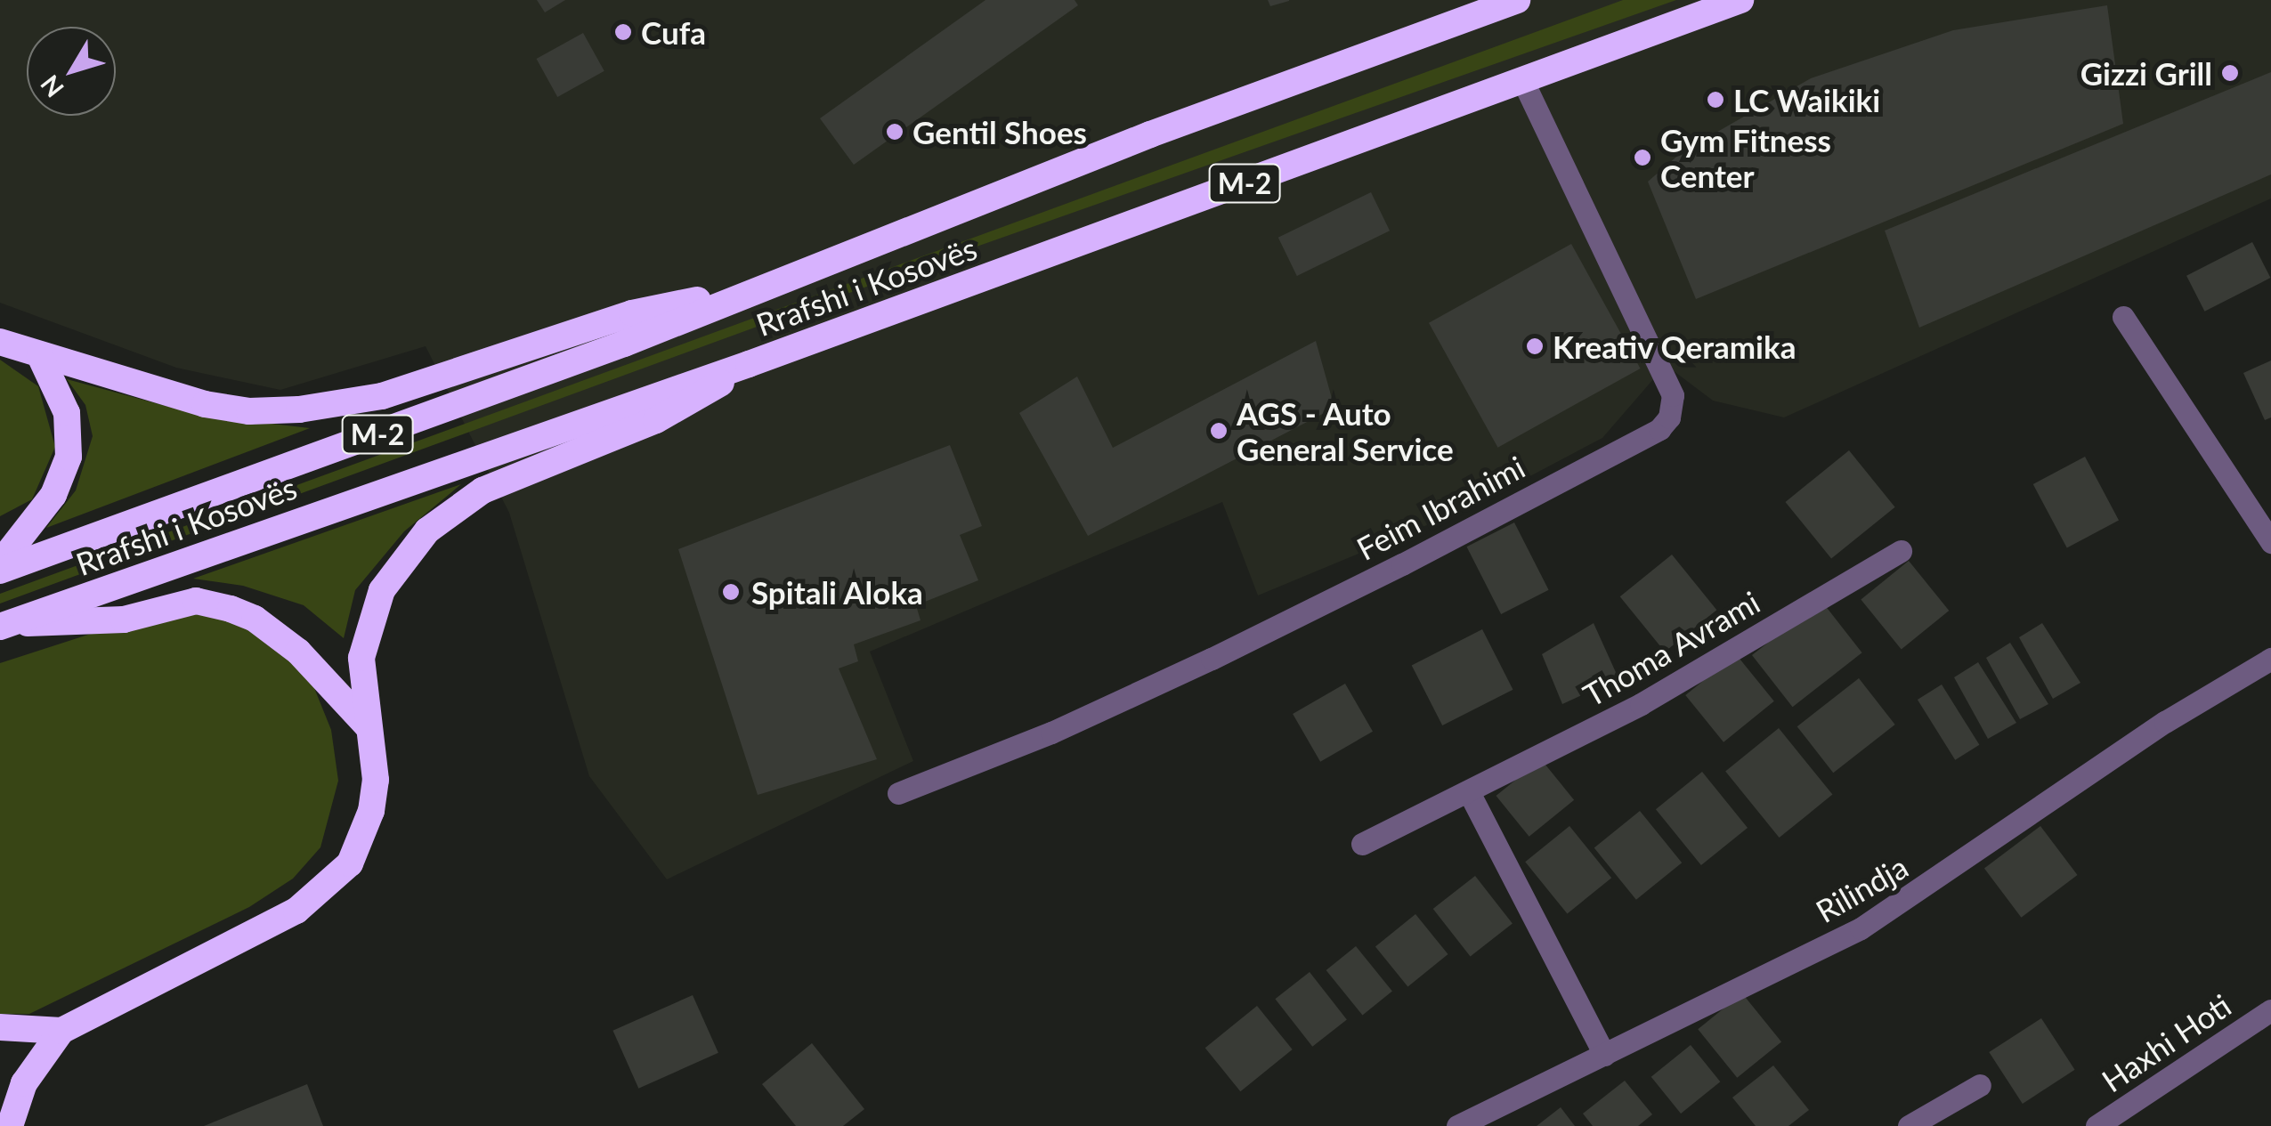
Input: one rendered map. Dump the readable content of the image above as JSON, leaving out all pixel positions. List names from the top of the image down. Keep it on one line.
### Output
{"streets":{"highway":["M-2","Rrafshi i Kosovës"],"street":["Feim Ibrahimi","Thoma Avrami","Rilindja","Haxhi Hoti"]},"crossings":[["Rrafshi i Kosovës","Feim Ibrahimi"]],"places":["Cufa","Gizzi Grill","LC Waikiki","Gentil Shoes","Gym Fitness Center","Kreativ Qeramika","AGS - Auto General Service","Spitali Aloka"],"north":"bottom left"}
